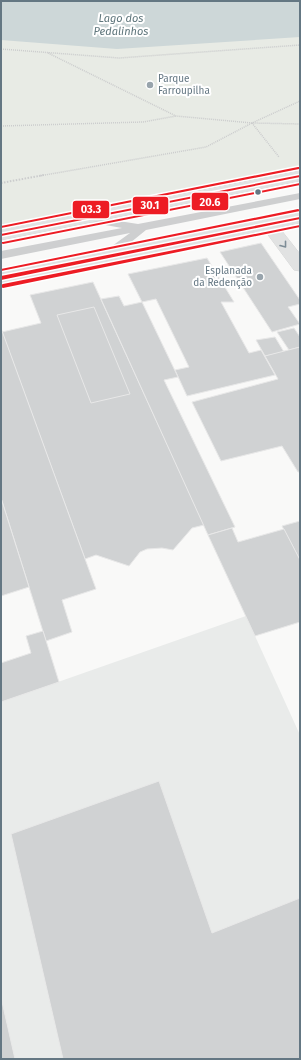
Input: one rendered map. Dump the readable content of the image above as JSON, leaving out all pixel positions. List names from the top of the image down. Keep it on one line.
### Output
{"water":["Lago dos Pedalinhos"],"places":["Parque Farroupilha","Esplanada da Redenção"],"lines":["transit line 03.3","transit line 30.1","transit line 20.6"]}
